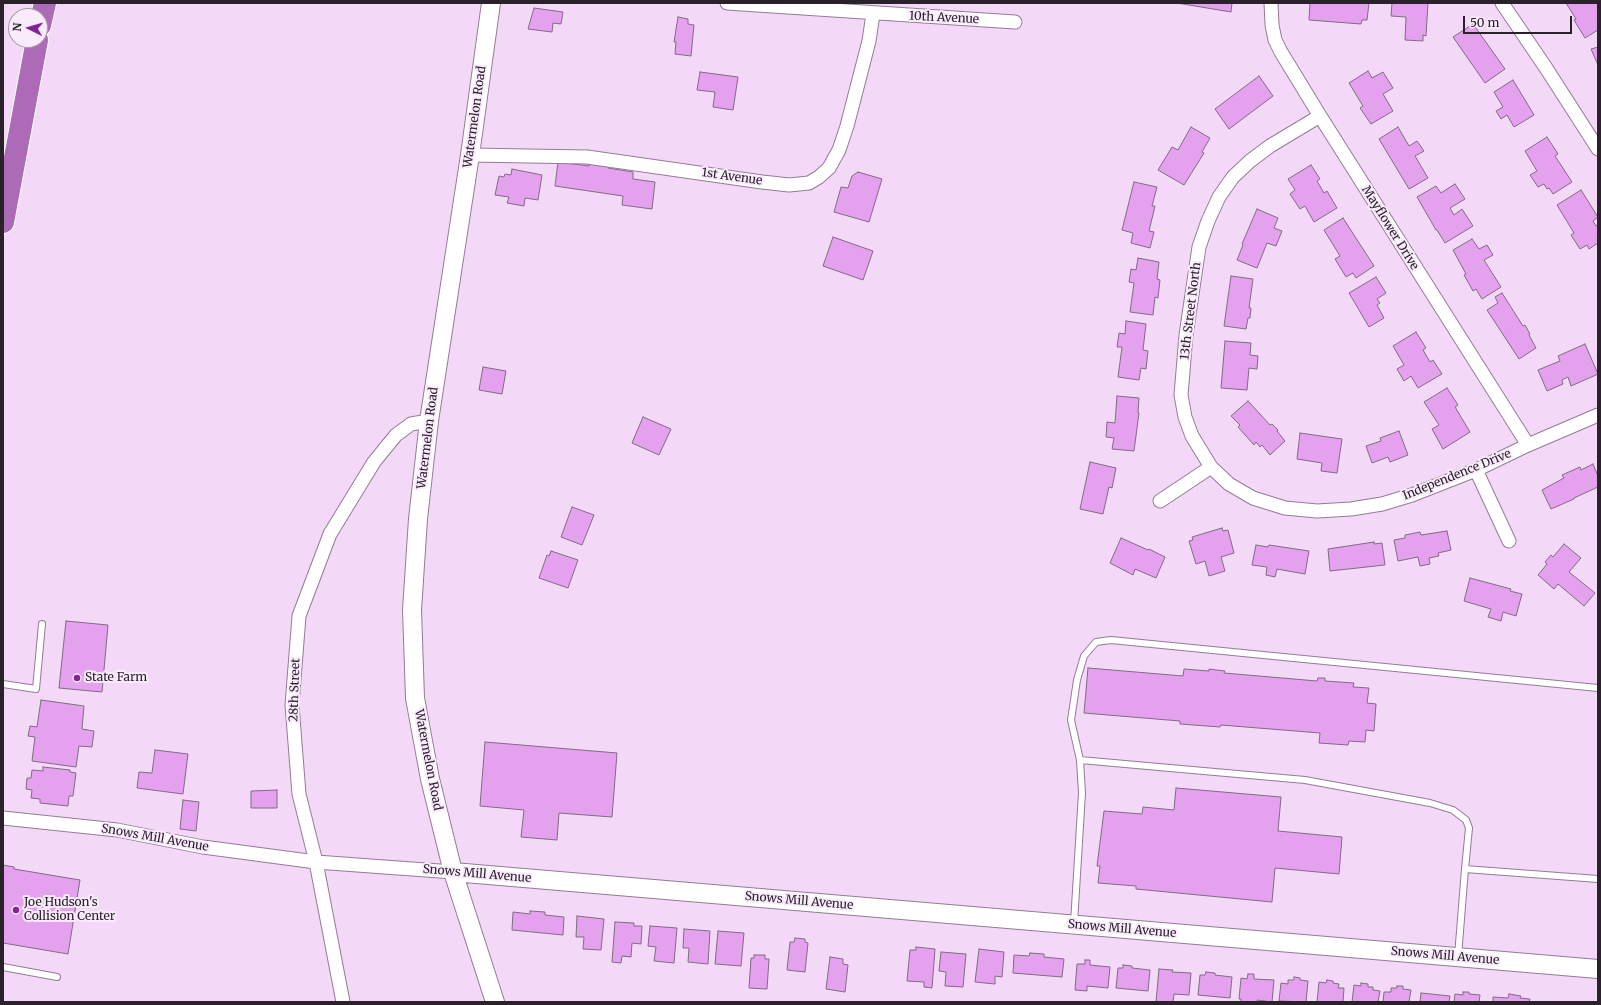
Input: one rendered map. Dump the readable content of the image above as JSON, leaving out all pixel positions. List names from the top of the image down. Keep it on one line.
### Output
{"streets":{"main road":["Watermelon Road","Snows Mill Avenue"],"street":["10th Avenue","1st Avenue","Mayflower Drive","13th Street North","Independence Drive","28th Street"]},"crossings":[["10th Avenue","1st Avenue"],["Watermelon Road","1st Avenue"],["Watermelon Road","28th Street"],["Watermelon Road","Snows Mill Avenue"],["Mayflower Drive","13th Street North"],["Mayflower Drive","Independence Drive"],["13th Street North","Independence Drive"],["28th Street","Snows Mill Avenue"]],"places":["State Farm","Joe Hudson's Collision Center"],"scale_bar":"50 m","north":"left"}
